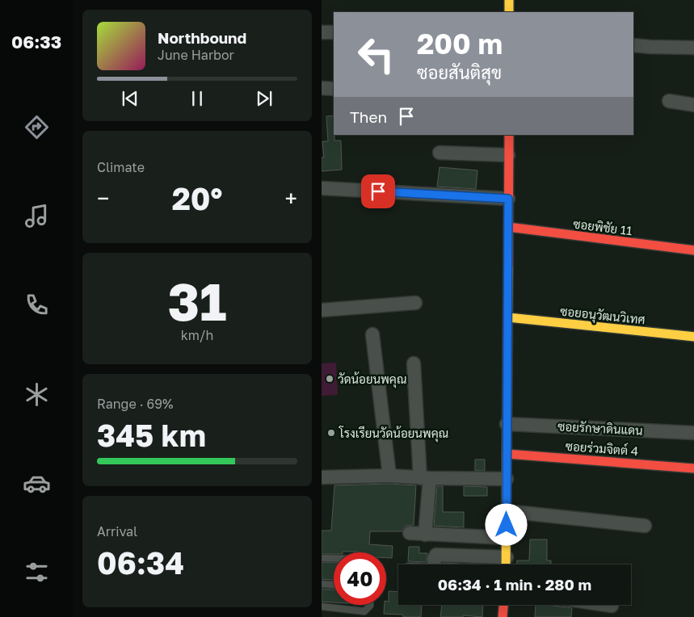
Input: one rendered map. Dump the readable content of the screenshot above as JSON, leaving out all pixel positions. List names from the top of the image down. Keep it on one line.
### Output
{"streets":{"street":["ซอยพิชัย 11","ซอยอนุวัฒนวิเทศ","ซอยรักษาดินแดน","ซอยร่วมจิตต์ 4"]},"places":["วัดน้อยนพคุณ","โรงเรียนวัดน้อยนพคุณ"],"page":{"tabs":"06:33","turn":["200 m","ซอยสันติสุข"],"song":["Northbound","June Harbor"],"then":"Then","tile":["Climate",["31","km/h"],["Range · 69%","345 km"],["Arrival","06:34"]],"heat":["−","20°","+"],"limit":"40","trip":"06:34 · 1 min · 280 m"}}
